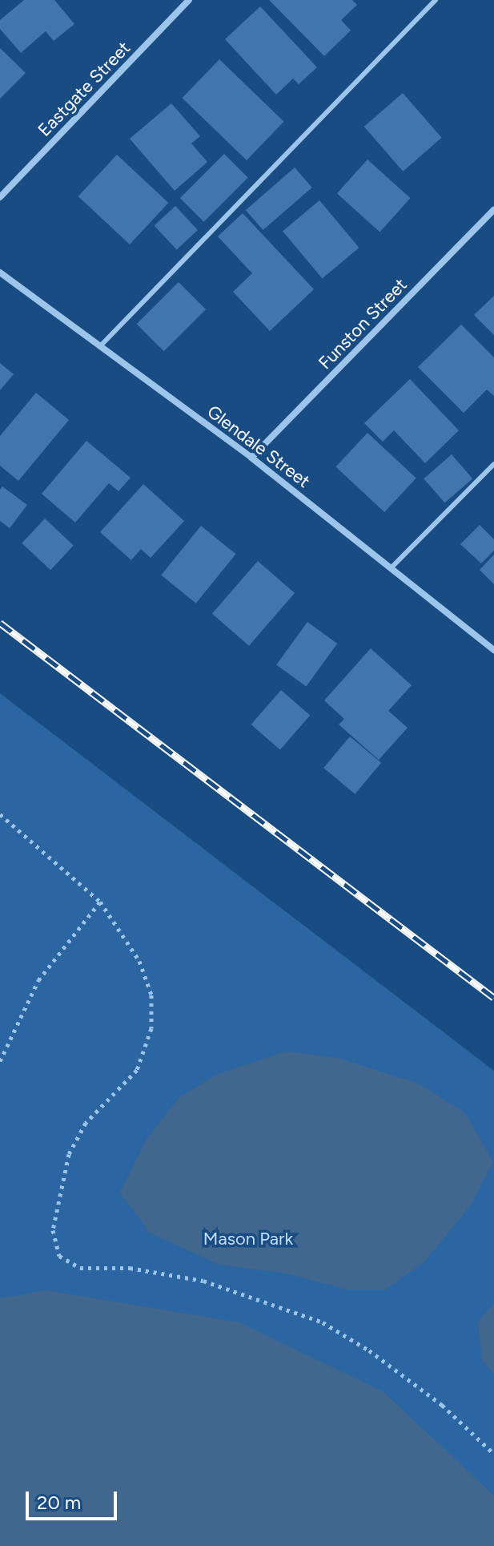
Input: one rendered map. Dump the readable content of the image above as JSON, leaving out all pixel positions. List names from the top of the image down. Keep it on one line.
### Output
{"streets":{"street":["Eastgate Street","Funston Street","Glendale Street"]},"crossings":[["Funston Street","Glendale Street"]],"parks":["Mason Park"],"scale_bar":"20 m"}
